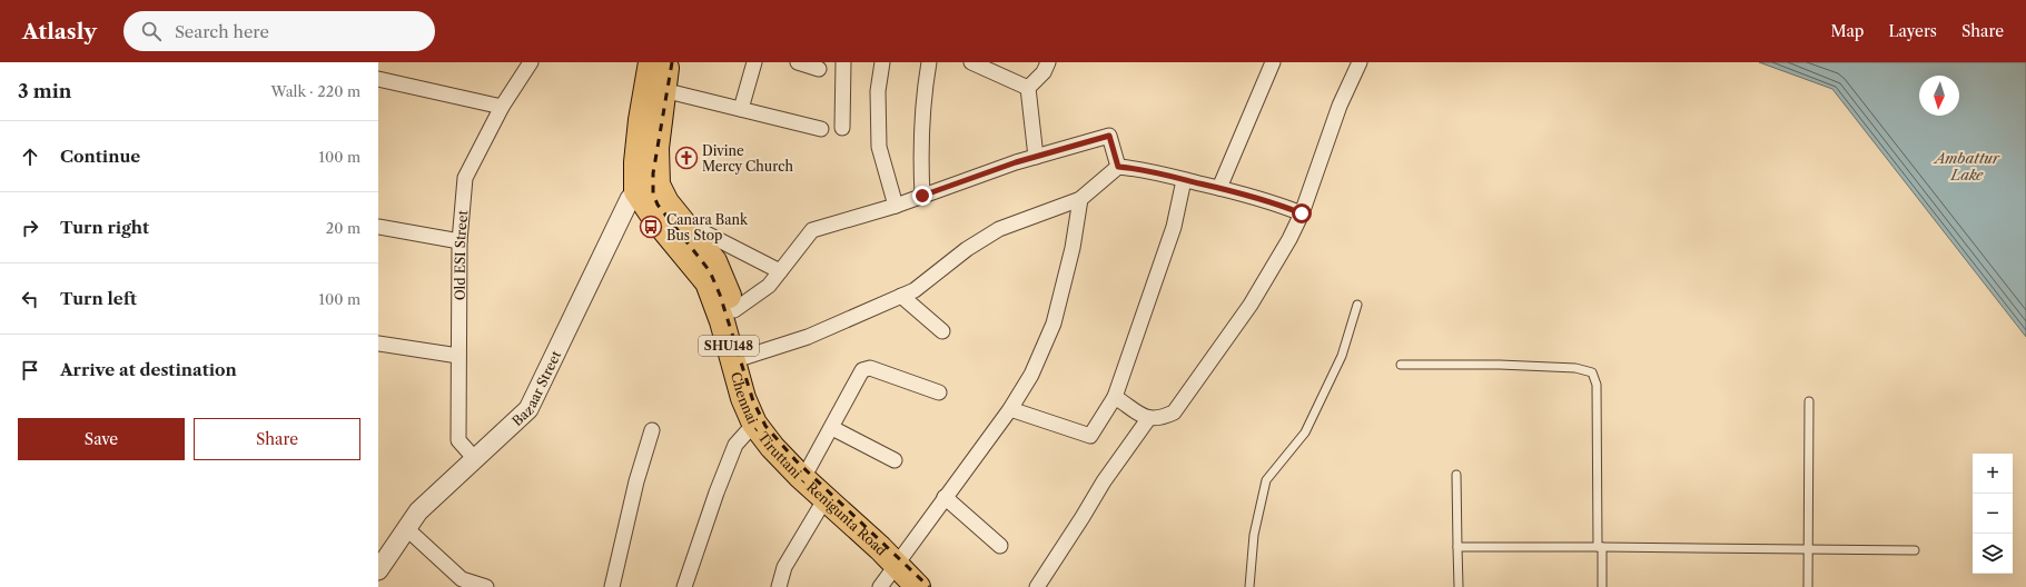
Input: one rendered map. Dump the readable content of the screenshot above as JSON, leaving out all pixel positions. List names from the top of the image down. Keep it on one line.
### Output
{"streets":{"highway":["SHU148","Chennai - Tiruttani - Renigunta Road"],"street":["Old ESI Street","Bazaar Street"]},"crossings":[["Old ESI Street","Bazaar Street"],["Bazaar Street","Chennai - Tiruttani - Renigunta Road"]],"water":["Ambattur Lake"],"places":{"church":["Divine Mercy Church"],"bus stop":["Canara Bank Bus Stop"]},"north":"bottom","page":{"header":"Atlasly","search":"Search here","nav":["Map","Layers","Share"],"heading":["3 min","Walk · 220 m"],"list":[["Continue","100 m"],["Turn right","20 m"],["Turn left","100 m"],"Arrive at destination"],"buttons":["Save","Share"],"map_buttons":["+","−"]}}
